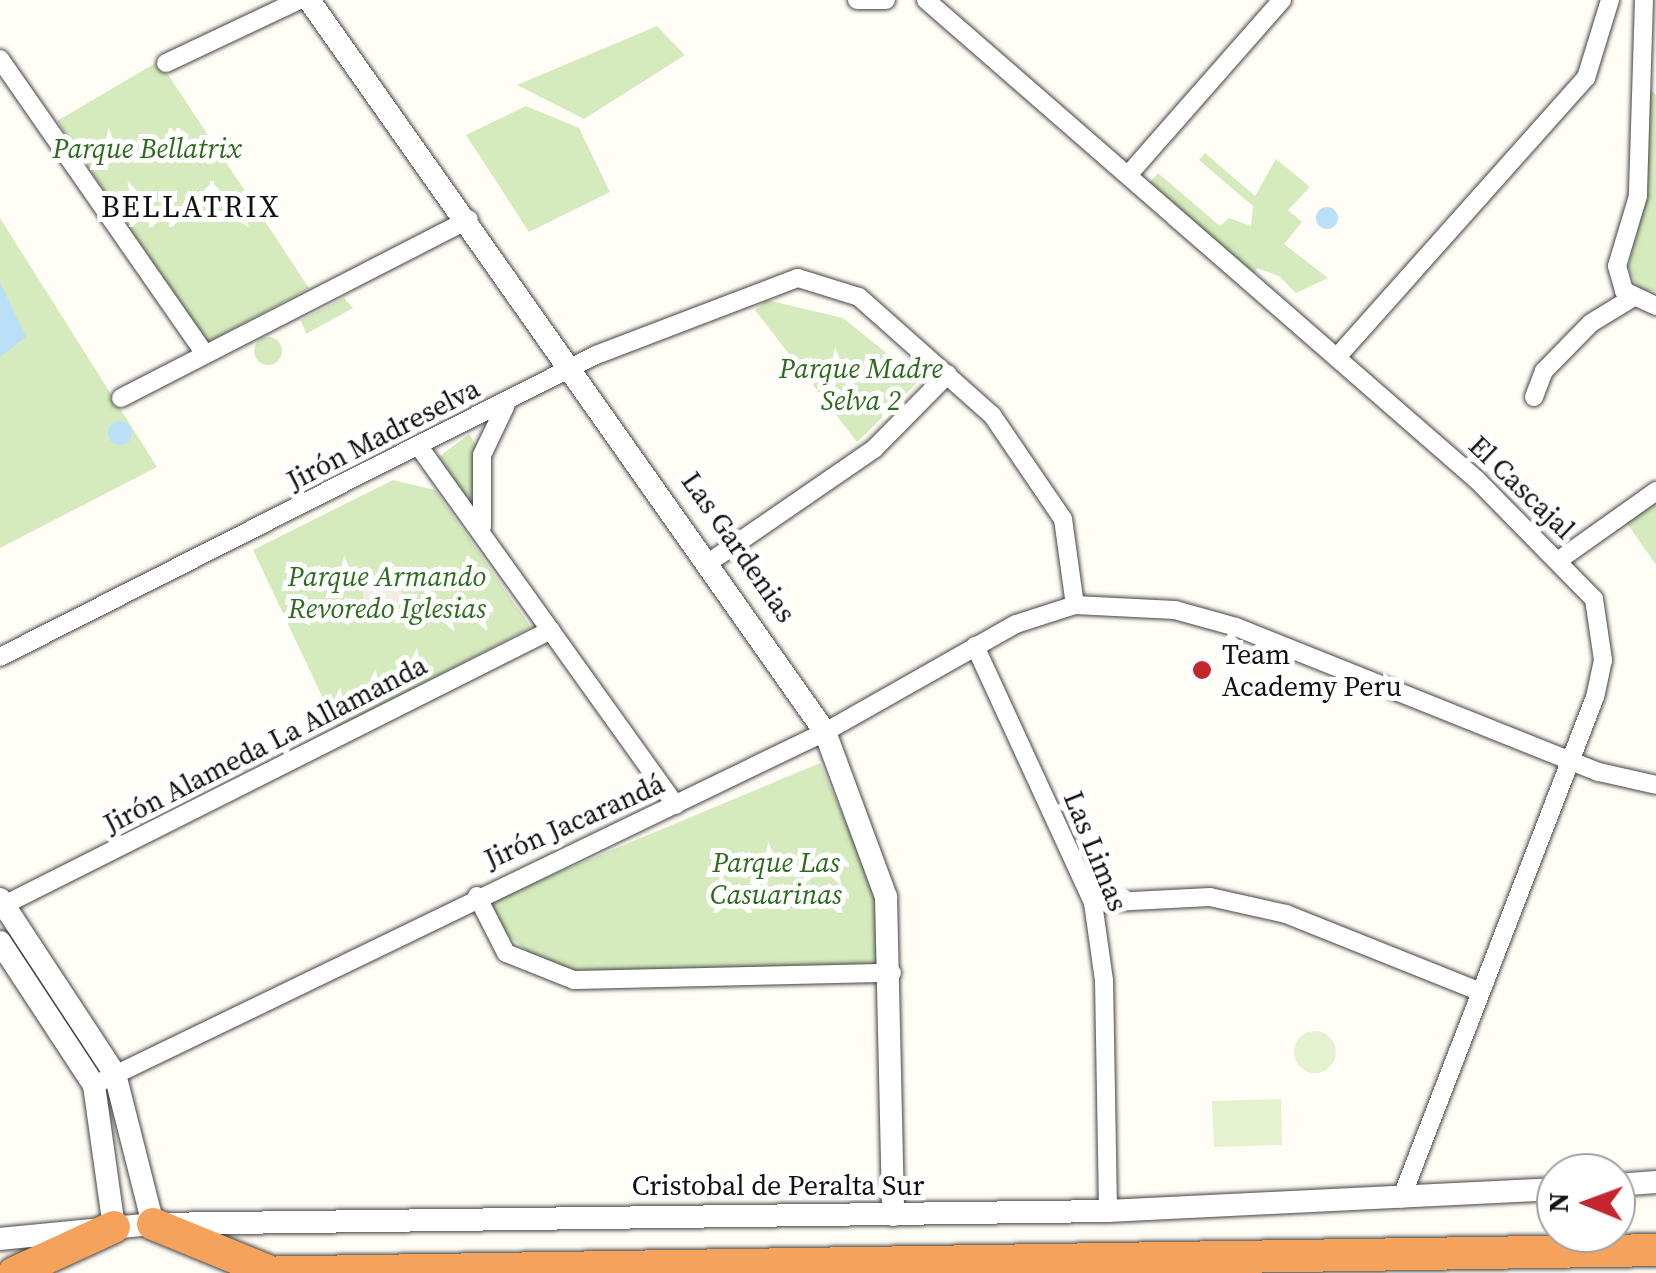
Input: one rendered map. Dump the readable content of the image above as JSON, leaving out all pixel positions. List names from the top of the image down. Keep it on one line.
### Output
{"streets":{"street":["Jirón Madreselva","El Cascajal","Las Gardenias","Jirón Alameda La Allamanda","Jirón Jacarandá","Las Limas","Cristobal de Peralta Sur"]},"crossings":[["Jirón Madreselva","Las Gardenias"],["El Cascajal","Cristobal de Peralta Sur"],["Las Gardenias","Jirón Jacarandá"],["Las Gardenias","Cristobal de Peralta Sur"],["Jirón Jacarandá","Las Limas"],["Las Limas","Cristobal de Peralta Sur"]],"districts":["BELLATRIX"],"parks":["Parque Bellatrix","Parque Madre Selva 2","Parque Armando Revoredo Iglesias","Parque Las Casuarinas"],"places":["Team Academy Peru"],"north":"left"}
